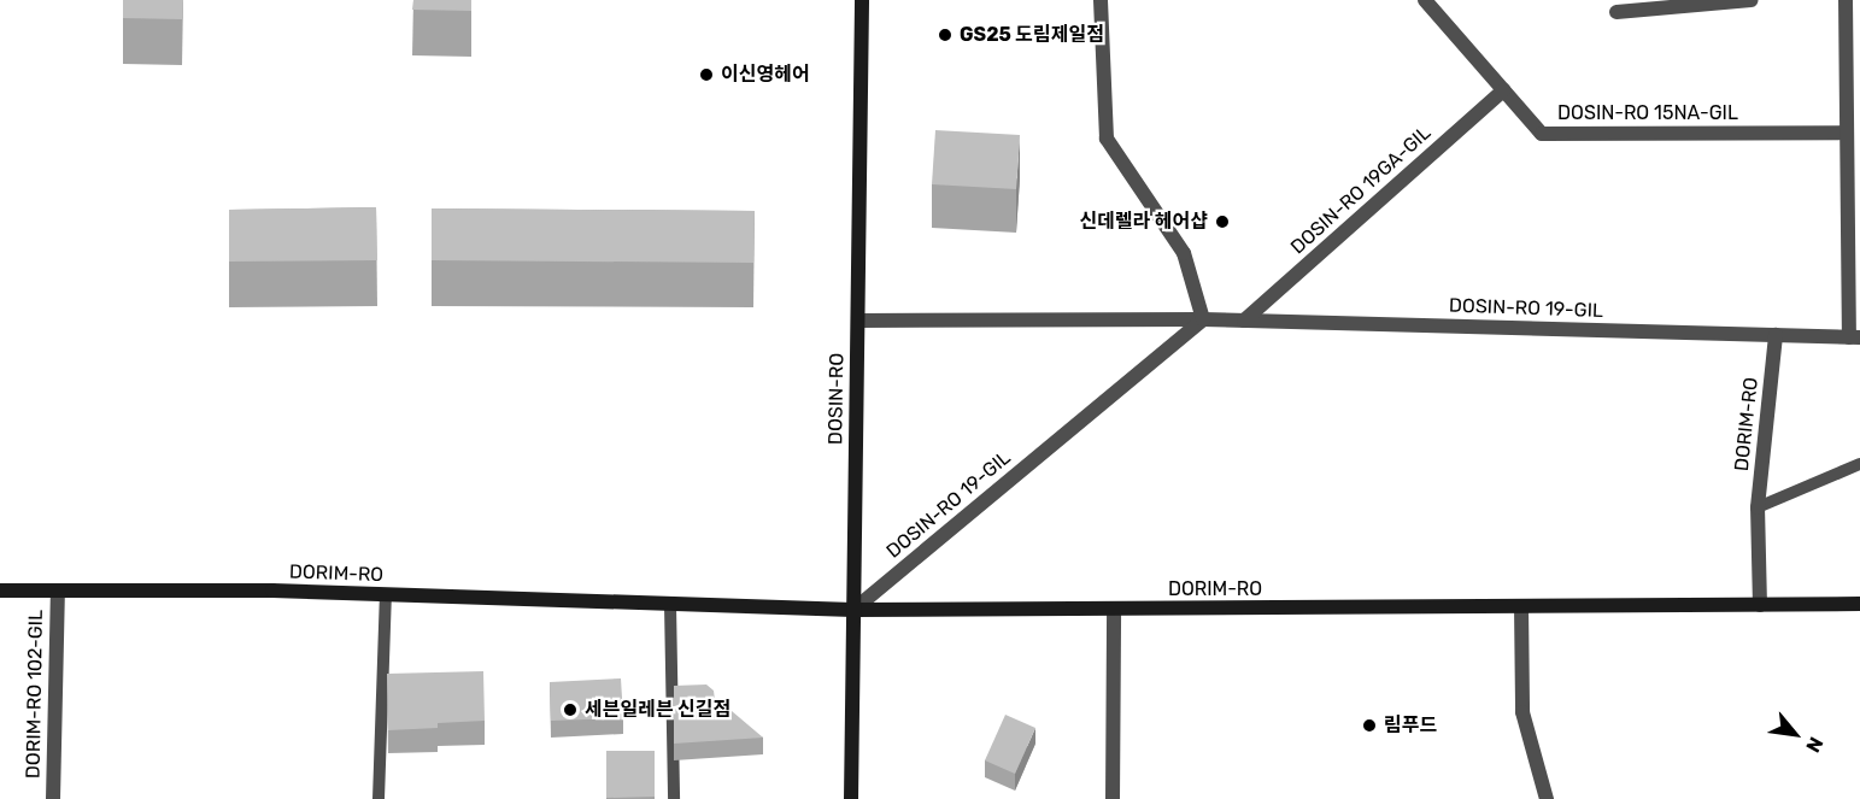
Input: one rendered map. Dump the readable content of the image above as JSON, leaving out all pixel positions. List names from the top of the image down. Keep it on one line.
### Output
{"streets":{"main road":["DOSIN-RO","DORIM-RO"],"street":["DOSIN-RO 15NA-GIL","DOSIN-RO 19GA-GIL","DOSIN-RO 19-GIL","DORIM-RO 102-GIL"]},"crossings":[["DOSIN-RO 15NA-GIL","DOSIN-RO 19GA-GIL"],["DOSIN-RO 15NA-GIL","DOSIN-RO 19-GIL"],["DOSIN-RO 19GA-GIL","DOSIN-RO 19-GIL"],["DOSIN-RO 19-GIL","DOSIN-RO"],["DOSIN-RO 19-GIL","DORIM-RO"],["DOSIN-RO","DORIM-RO"],["DORIM-RO","DORIM-RO 102-GIL"]],"places":["GS25 도림제일점","이신영헤어","신데렐라 헤어샵","세븐일레븐 신길점","림푸드"],"north":"bottom right"}
